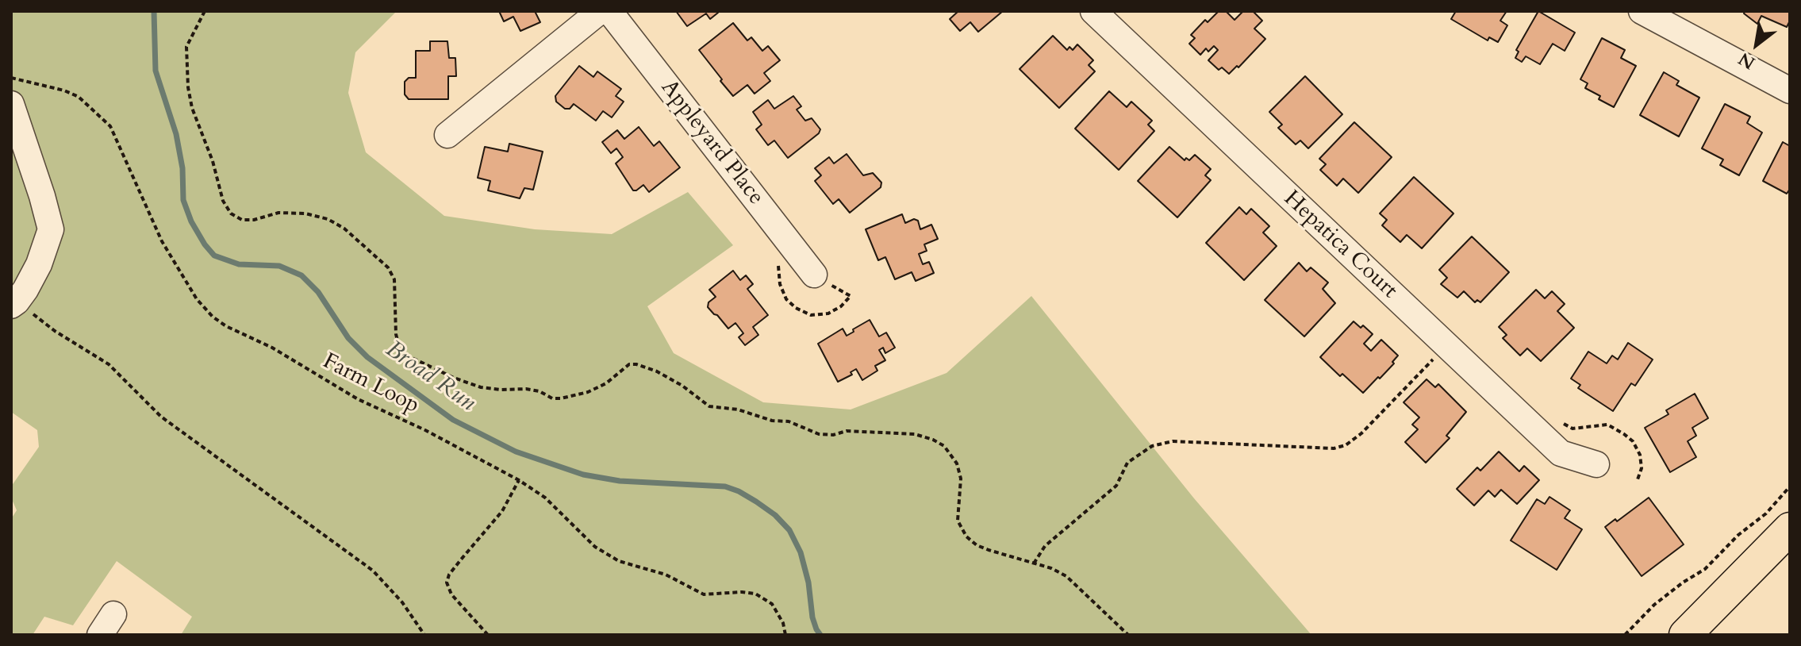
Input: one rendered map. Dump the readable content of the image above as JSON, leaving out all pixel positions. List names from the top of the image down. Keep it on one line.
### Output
{"streets":{"street":["Appleyard Place","Hepatica Court"],"path":["Farm Loop"]},"water":["Broad Run"],"north":"bottom left"}
